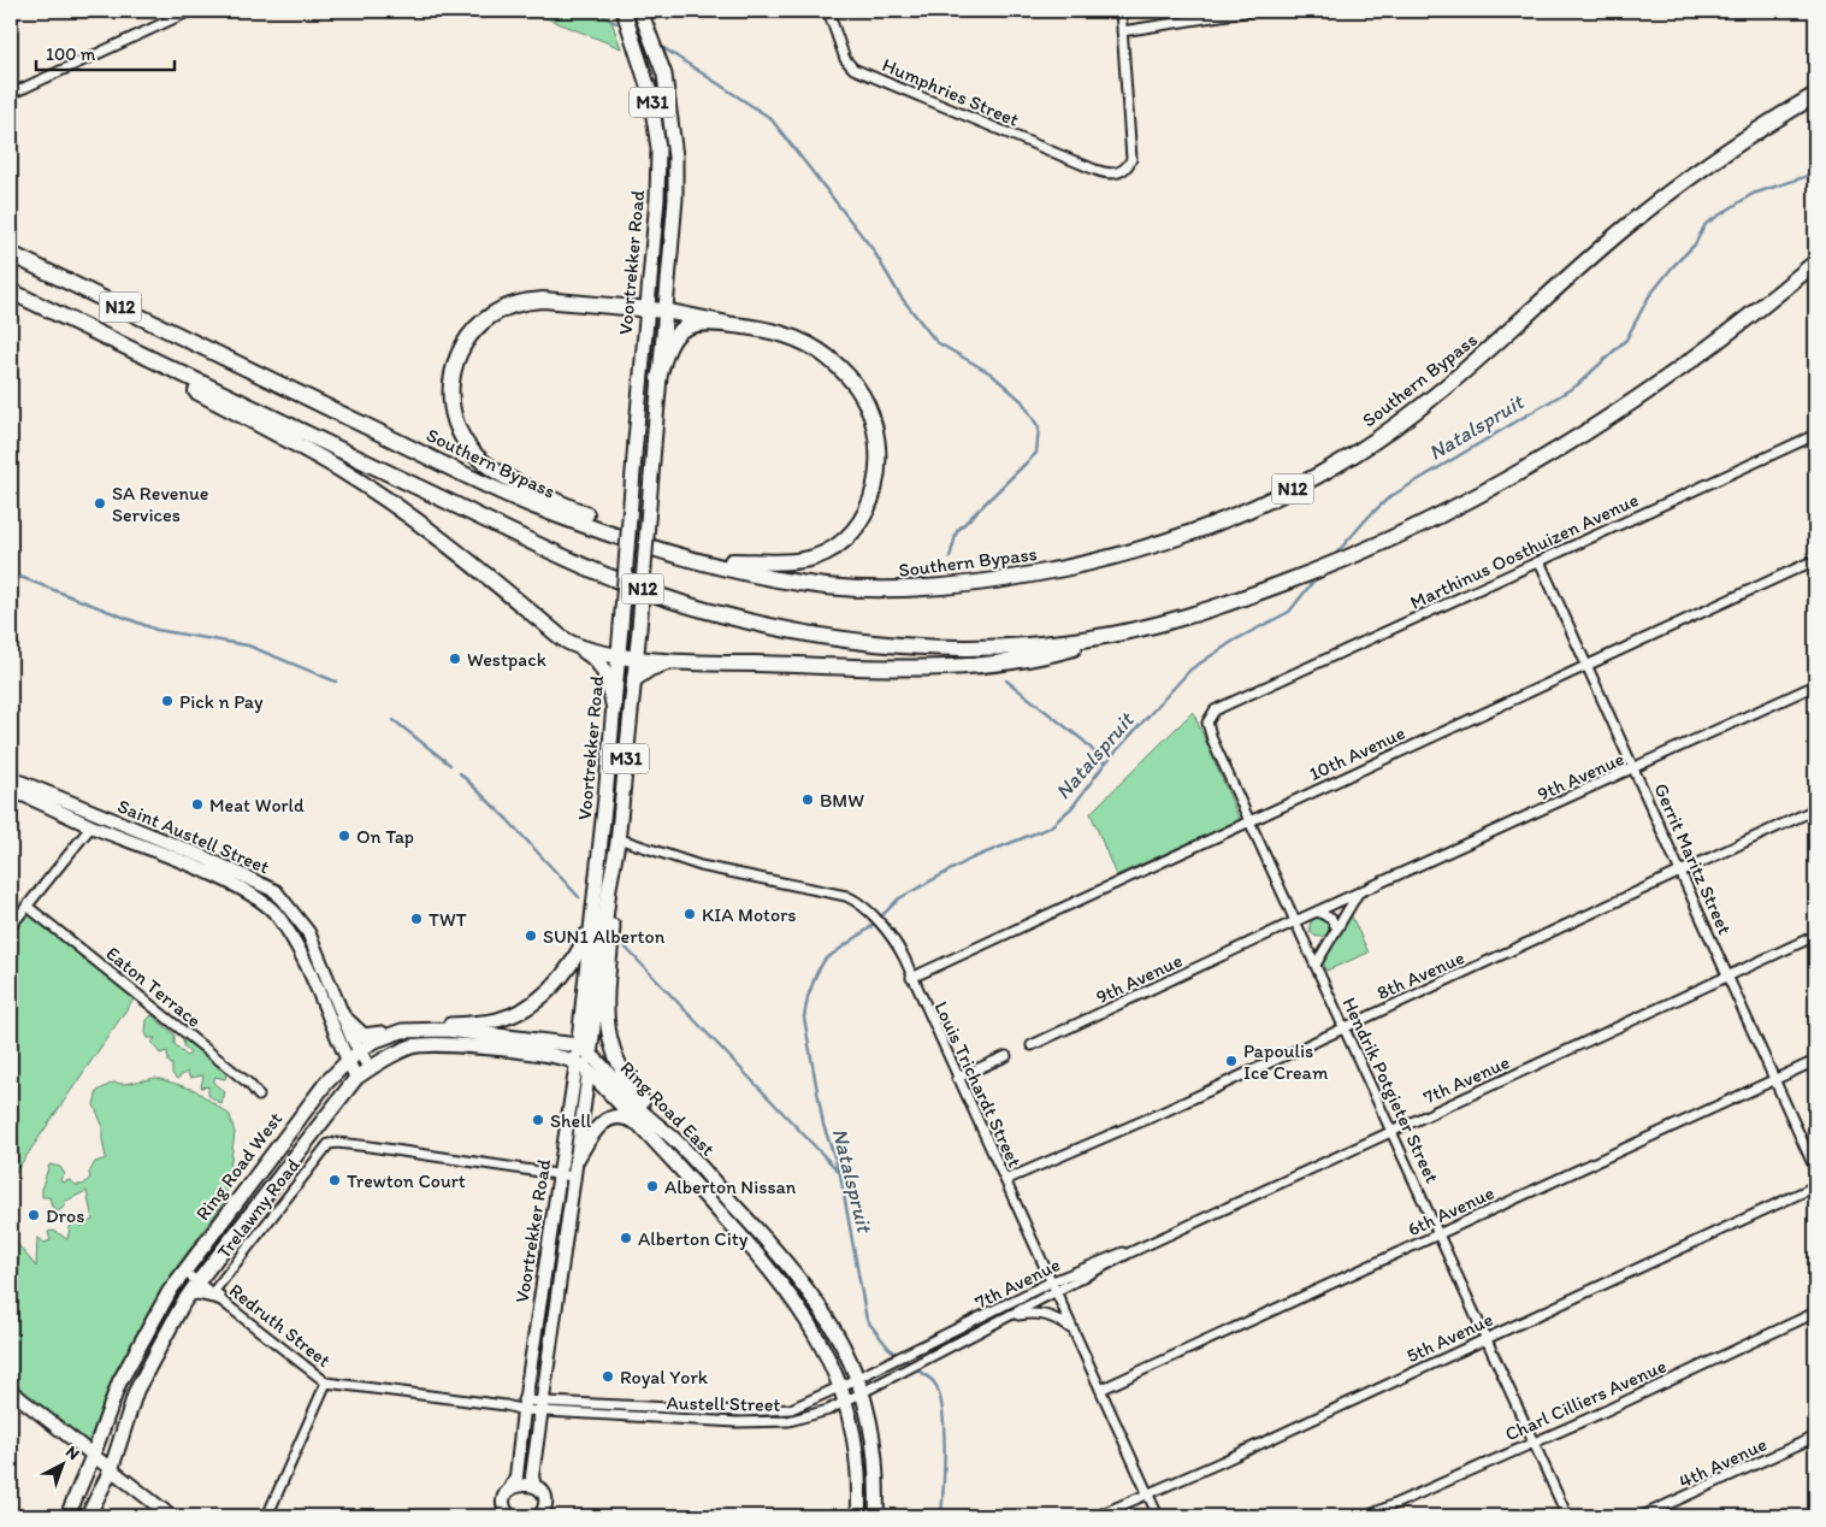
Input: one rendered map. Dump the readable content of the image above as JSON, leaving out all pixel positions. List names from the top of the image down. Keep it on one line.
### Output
{"streets":{"highway":["N12","Southern Bypass"],"main road":["M31","Voortrekker Road","Ring Road East","Ring Road West"],"street":["Humphries Street","Marthinus Oosthuizen Avenue","10th Avenue","9th Avenue","Saint Austell Street","Gerrit Maritz Street","8th Avenue","Eaton Terrace","7th Avenue","Louis Trichardt Street","Hendrik Potgieter Street","Trelawny Road","6th Avenue","Redruth Street","5th Avenue","Charl Cilliers Avenue","Austell Street","4th Avenue"]},"crossings":[["M31","Voortrekker Road"],["Voortrekker Road","Louis Trichardt Street"],["Voortrekker Road","Ring Road East"],["Voortrekker Road","Ring Road West"],["Voortrekker Road","Trelawny Road"],["Voortrekker Road","Redruth Street"],["Voortrekker Road","Austell Street"],["Marthinus Oosthuizen Avenue","Gerrit Maritz Street"],["Marthinus Oosthuizen Avenue","Hendrik Potgieter Street"],["10th Avenue","Gerrit Maritz Street"],["10th Avenue","Louis Trichardt Street"],["10th Avenue","Hendrik Potgieter Street"],["9th Avenue","Gerrit Maritz Street"],["9th Avenue","Hendrik Potgieter Street"],["Saint Austell Street","Ring Road West"],["Gerrit Maritz Street","8th Avenue"],["Gerrit Maritz Street","7th Avenue"],["Gerrit Maritz Street","6th Avenue"],["8th Avenue","Louis Trichardt Street"],["8th Avenue","Hendrik Potgieter Street"],["7th Avenue","Louis Trichardt Street"],["7th Avenue","Hendrik Potgieter Street"],["7th Avenue","Ring Road East"],["7th Avenue","Austell Street"],["Louis Trichardt Street","6th Avenue"],["Louis Trichardt Street","5th Avenue"],["Hendrik Potgieter Street","6th Avenue"],["Hendrik Potgieter Street","5th Avenue"],["Hendrik Potgieter Street","Charl Cilliers Avenue"],["Ring Road East","Ring Road West"],["Ring Road East","Austell Street"],["Trelawny Road","Redruth Street"],["Redruth Street","Austell Street"]],"water":["Natalspruit"],"places":["SA Revenue Services","Westpack","Pick n Pay","BMW","Meat World","On Tap","KIA Motors","TWT","SUN1 Alberton","Papoulis Ice Cream","Shell","Trewton Court","Alberton Nissan","Dros","Alberton City","Royal York"],"scale_bar":"100 m","north":"top right"}
